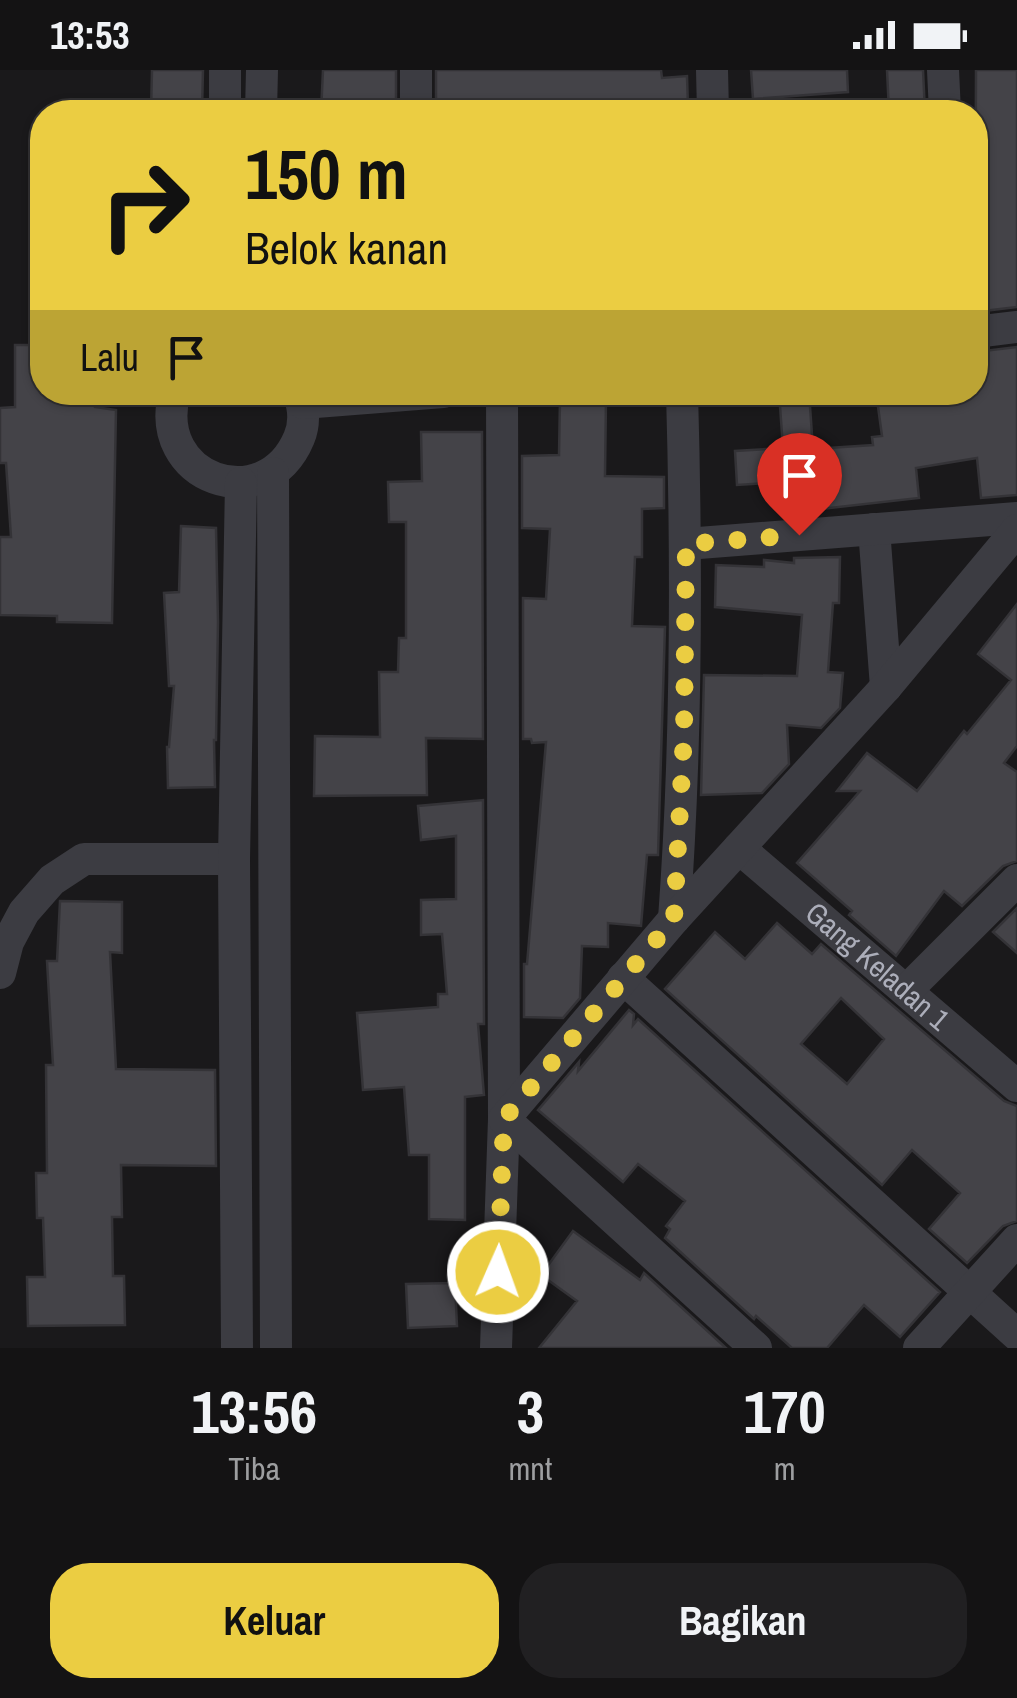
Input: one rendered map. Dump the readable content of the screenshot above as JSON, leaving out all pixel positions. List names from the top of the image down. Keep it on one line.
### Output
{"streets":{"street":["Gang Keladan 1"]},"page":{"status":"13:53","turn":["150 m","Belok kanan"],"then":"Lalu","eta":["13:56","Tiba","3","mnt","170","m"],"buttons":["Keluar","Bagikan"]}}
